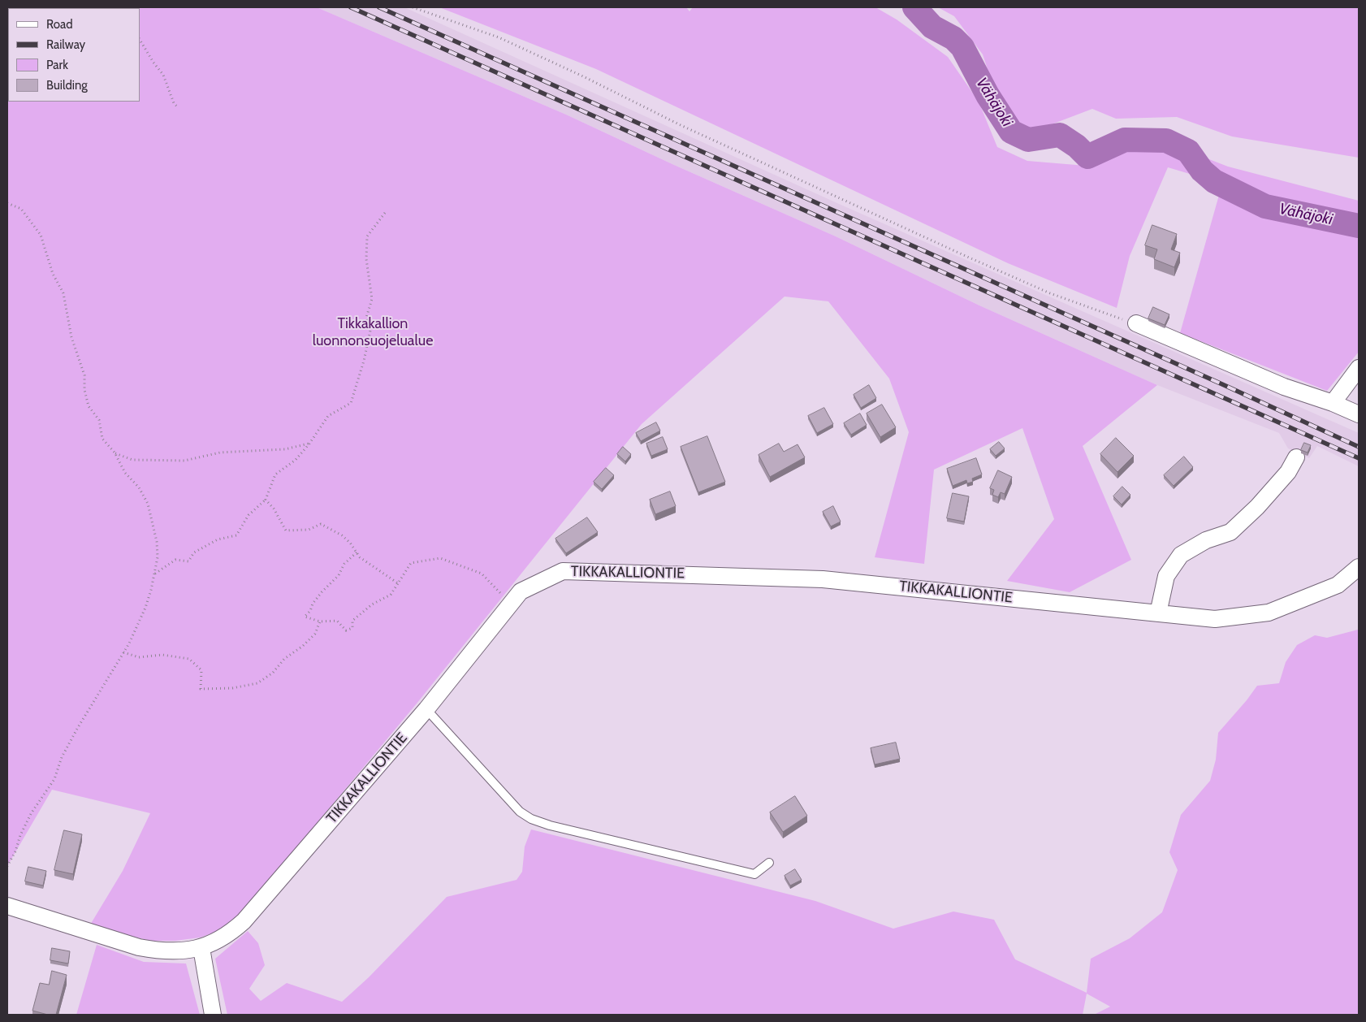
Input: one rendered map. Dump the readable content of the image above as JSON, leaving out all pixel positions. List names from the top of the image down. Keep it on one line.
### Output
{"streets":{"street":["TIKKAKALLIONTIE"]},"water":["Vähäjoki"],"parks":["Tikkakallion luonnonsuojelualue"],"legend":["Road","Railway","Park","Building"]}
